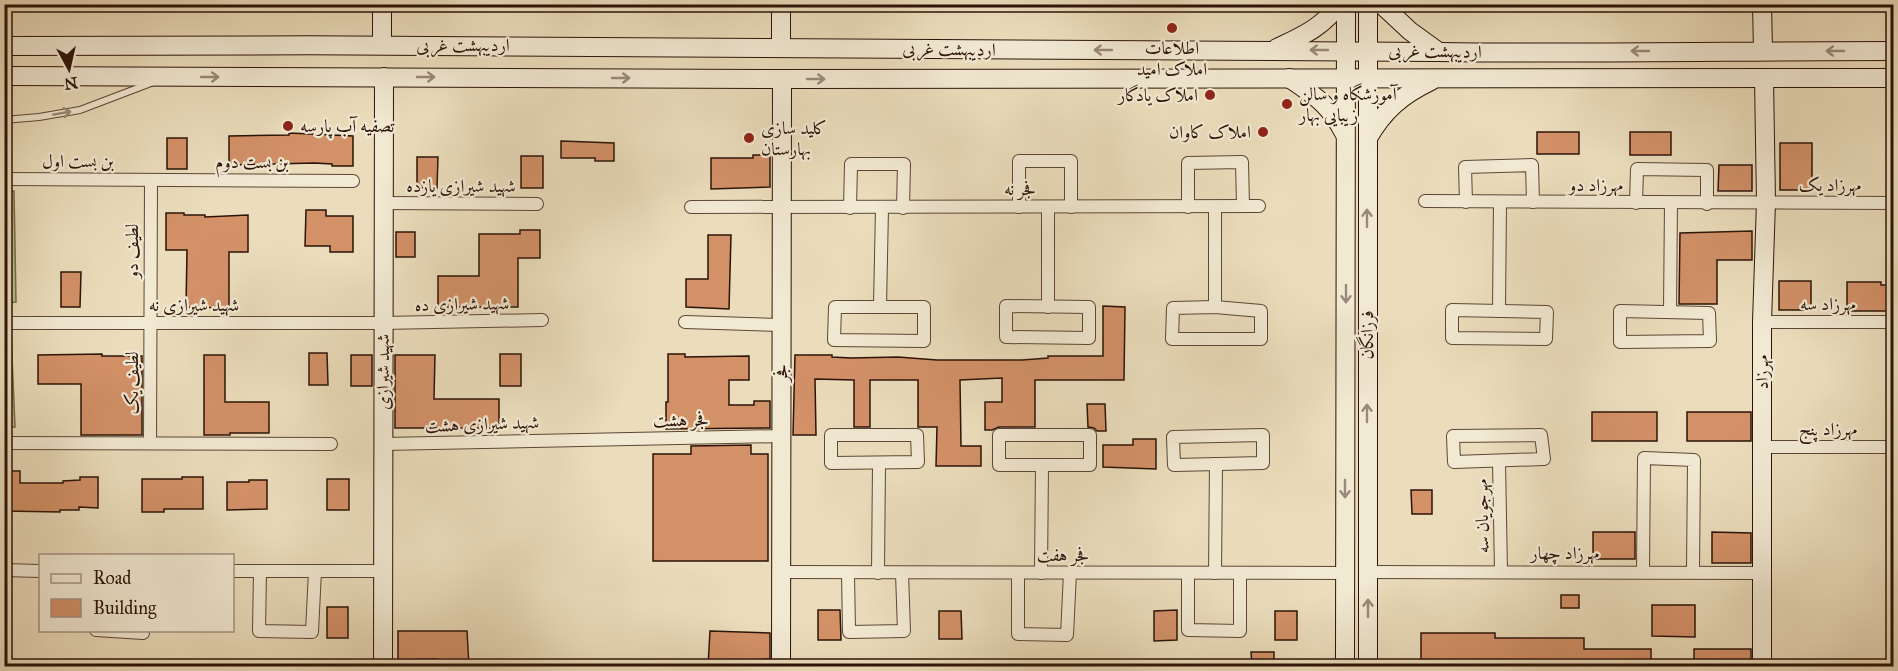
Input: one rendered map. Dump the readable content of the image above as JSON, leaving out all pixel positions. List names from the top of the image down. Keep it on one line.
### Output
{"streets":{"main road":["اردیبهشت غربی","فرزانگان","شهید شیرازی","مهرزاد","فجر"],"street":["بن بست اول","بن بست دوم","مهرزاد دو","مهرزاد یک","شهید شیرازی یازده","فجر نه","لطیف دو","شهید شیرازی ده","مهرزاد سه","شهید شیرازی نه","لطیف یک","فجر هشت","شهید شیرازی هشت","مهرزاد پنج","مهرجویان سه","مهرزاد چهار","فجر هفت"]},"crossings":[["اردیبهشت غربی","فرزانگان"],["اردیبهشت غربی","شهید شیرازی"],["اردیبهشت غربی","مهرزاد"],["اردیبهشت غربی","فجر"],["بن بست اول","بن بست دوم"],["بن بست اول","لطیف دو"],["بن بست دوم","لطیف دو"],["مهرزاد دو","مهرزاد یک"],["مهرزاد دو","مهرزاد"],["مهرزاد یک","مهرزاد"],["شهید شیرازی یازده","شهید شیرازی"],["فجر نه","فجر"],["لطیف دو","شهید شیرازی نه"],["لطیف دو","لطیف یک"],["شهید شیرازی ده","شهید شیرازی نه"],["شهید شیرازی ده","شهید شیرازی"],["مهرزاد سه","مهرزاد"],["شهید شیرازی نه","شهید شیرازی"],["شهید شیرازی نه","لطیف یک"],["فرزانگان","مهرزاد چهار"],["فرزانگان","فجر هفت"],["شهید شیرازی","شهید شیرازی هشت"],["مهرزاد","مهرزاد پنج"],["مهرزاد","مهرزاد چهار"],["فجر","فجر هشت"],["فجر","فجر هفت"],["فجر هشت","شهید شیرازی هشت"],["مهرجویان سه","مهرزاد چهار"]],"places":["اطلاعات املاک امید","املاک یادگار","آموزشگاه و سالن زیبایی بهار","تصفیه آب پارسه","املاک کاوان","کلید سازی بهارستان"],"legend":["Road","Building"],"north":"bottom"}
